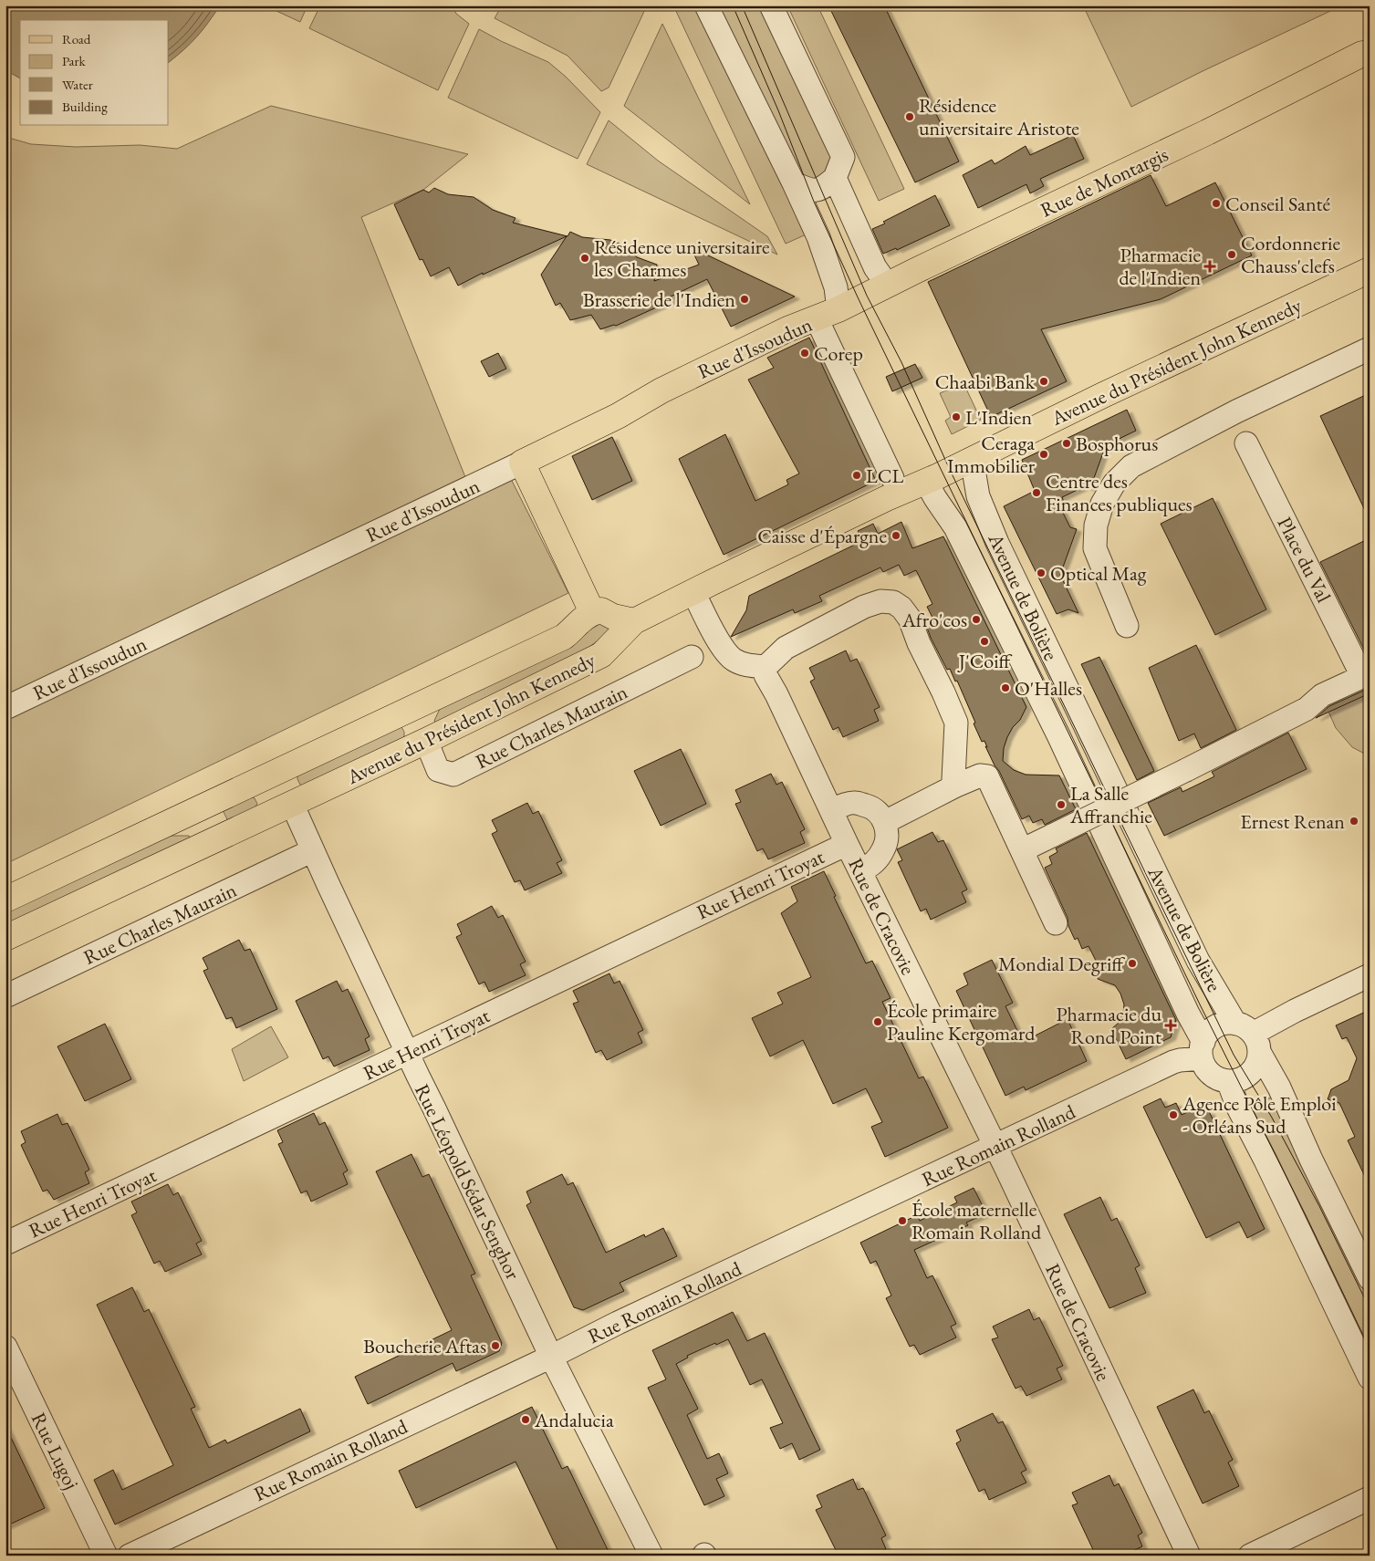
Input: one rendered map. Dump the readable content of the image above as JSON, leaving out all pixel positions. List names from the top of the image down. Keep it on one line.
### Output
{"streets":{"main road":["Rue de Montargis","Rue d'Issoudun","Avenue du Président John Kennedy"],"street":["Place du Val","Avenue de Bolière","Rue Charles Maurain","Rue Henri Troyat","Rue de Cracovie","Rue Romain Rolland","Rue Léopold Sédar Senghor","Rue Lugoj"]},"crossings":[["Rue de Montargis","Rue d'Issoudun"],["Avenue du Président John Kennedy","Avenue de Bolière"],["Avenue du Président John Kennedy","Rue Charles Maurain"],["Avenue du Président John Kennedy","Rue Léopold Sédar Senghor"],["Avenue de Bolière","Rue Romain Rolland"],["Rue Charles Maurain","Rue Léopold Sédar Senghor"],["Rue Henri Troyat","Rue de Cracovie"],["Rue Henri Troyat","Rue Léopold Sédar Senghor"],["Rue de Cracovie","Rue Romain Rolland"],["Rue Romain Rolland","Rue Léopold Sédar Senghor"]],"places":{"other":["Résidence universitaire Aristote","Conseil Santé","Cordonnerie Chauss'clefs","Résidence universitaire les Charmes","Brasserie de l'Indien","Corep","Chaabi Bank","L'Indien","Bosphorus","Ceraga Immobilier","LCL","Centre des Finances publiques","Caisse d'Épargne","Optical Mag","Afro'cos","J'Coiff","O'Halles","La Salle Affranchie","Ernest Renan","Mondial Degriff","École primaire Pauline Kergomard","Agence Pôle Emploi - Orléans Sud","École maternelle Romain Rolland","Boucherie Aftas","Andalucia"],"health":["Pharmacie de l'Indien","Pharmacie du Rond Point"]},"legend":["Road","Park","Water","Building"]}
